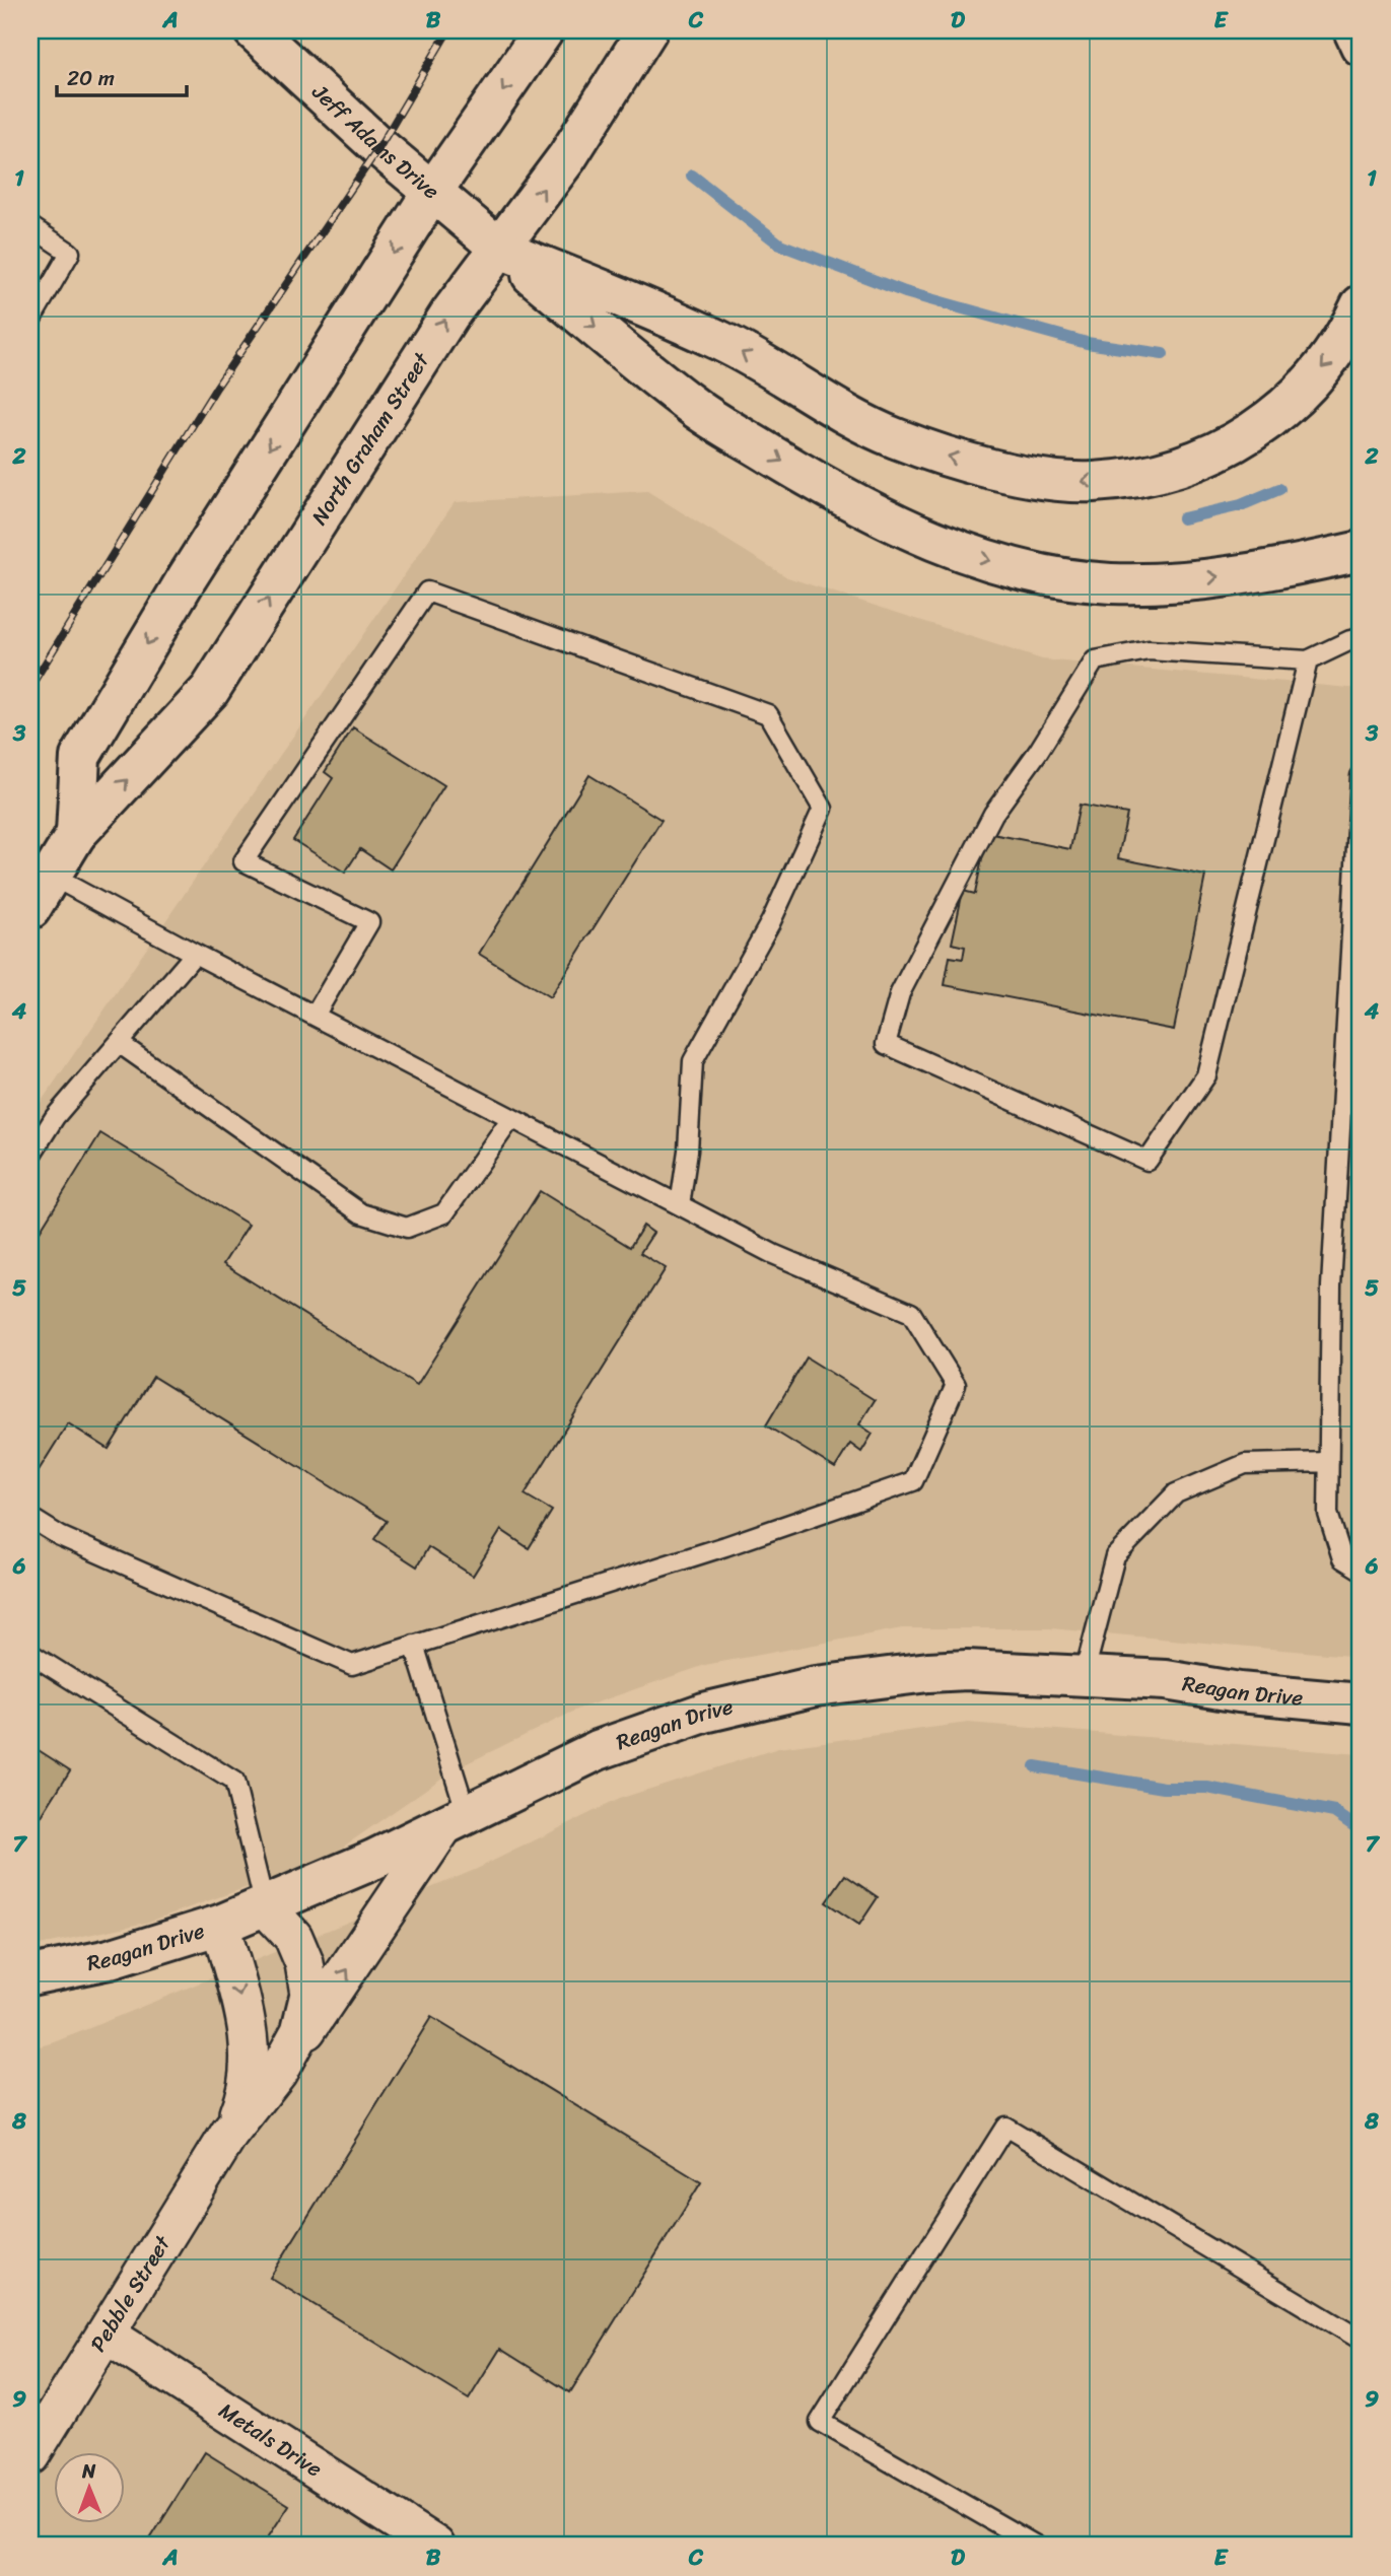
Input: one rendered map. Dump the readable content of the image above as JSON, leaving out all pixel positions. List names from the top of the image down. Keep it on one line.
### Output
{"streets":{"main road":["Jeff Adams Drive","North Graham Street","Reagan Drive"],"street":["Pebble Street","Metals Drive"]},"crossings":[["Jeff Adams Drive","North Graham Street"],["Reagan Drive","Pebble Street"],["Pebble Street","Metals Drive"]],"one_way":["Jeff Adams Drive"],"scale_bar":"20 m","north":"top","grid":{"columns":["A","B","C","D","E"],"rows":["1","2","3","4","5","6","7","8","9"]}}
